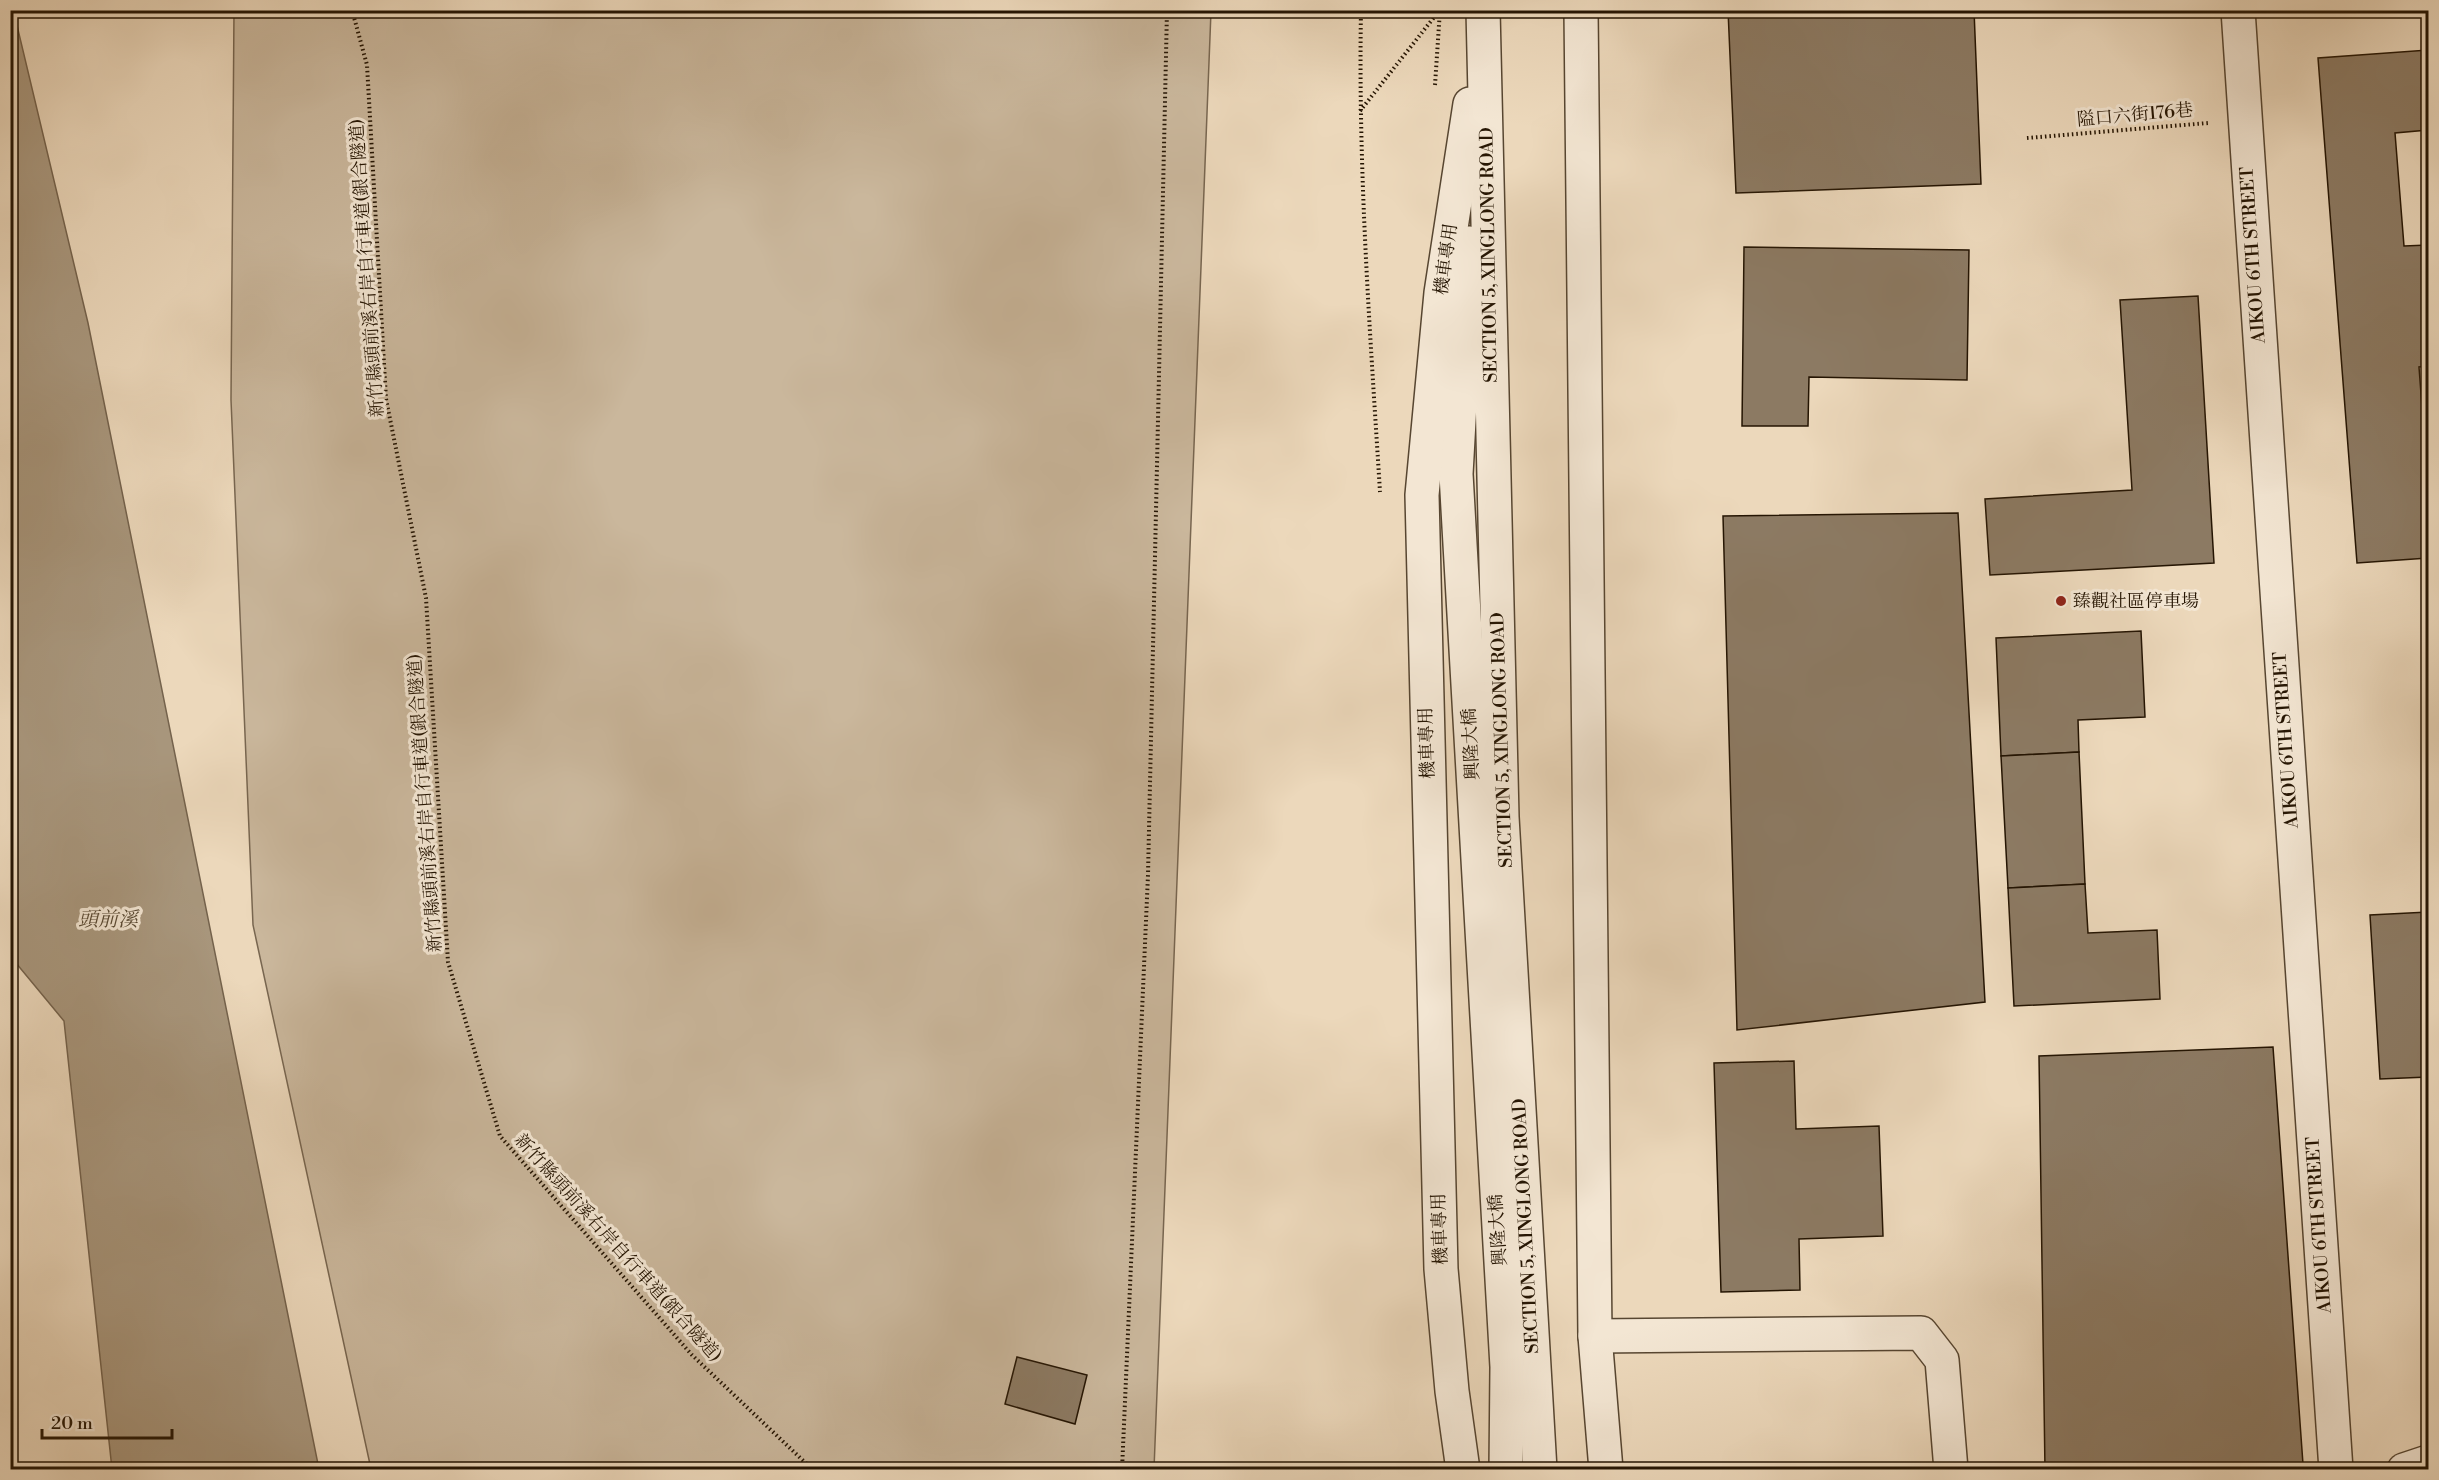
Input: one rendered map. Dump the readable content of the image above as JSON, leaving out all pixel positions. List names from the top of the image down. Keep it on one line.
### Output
{"streets":{"street":["SECTION 5, XINGLONG ROAD","AIKOU 6TH STREET","機車專用","興隆大橋"],"path":["隘口六街176巷","新竹縣頭前溪右岸自行車道(銀合隧道)"]},"crossings":[["隘口六街176巷","AIKOU 6TH STREET"],["SECTION 5, XINGLONG ROAD","機車專用"],["SECTION 5, XINGLONG ROAD","興隆大橋"],["機車專用","興隆大橋"]],"water":["頭前溪"],"places":["臻觀社區停車場"],"scale_bar":"20 m"}
